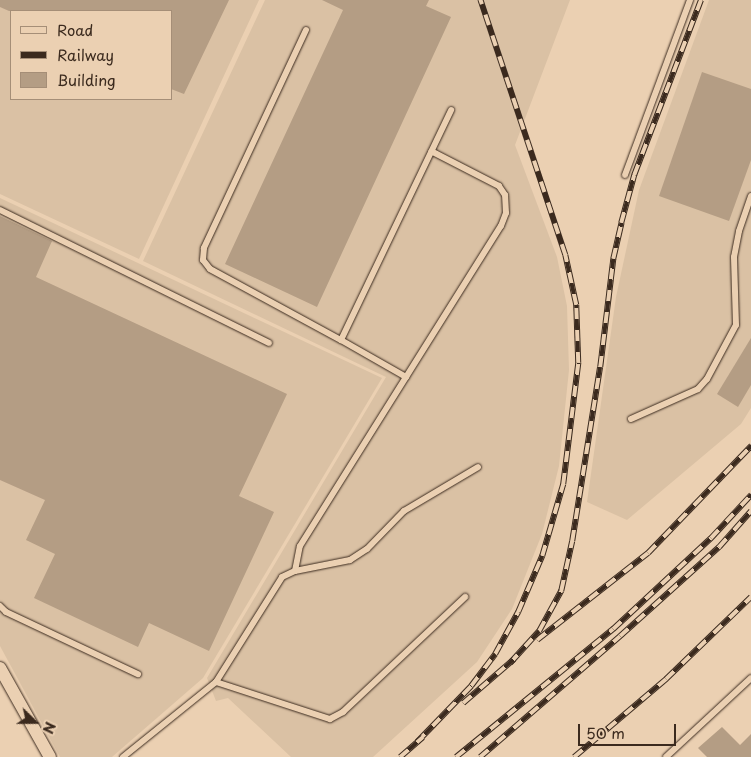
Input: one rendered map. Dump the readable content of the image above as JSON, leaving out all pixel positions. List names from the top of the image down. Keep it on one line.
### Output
{"legend":["Road","Railway","Building"],"scale_bar":"50 m","north":"right"}
